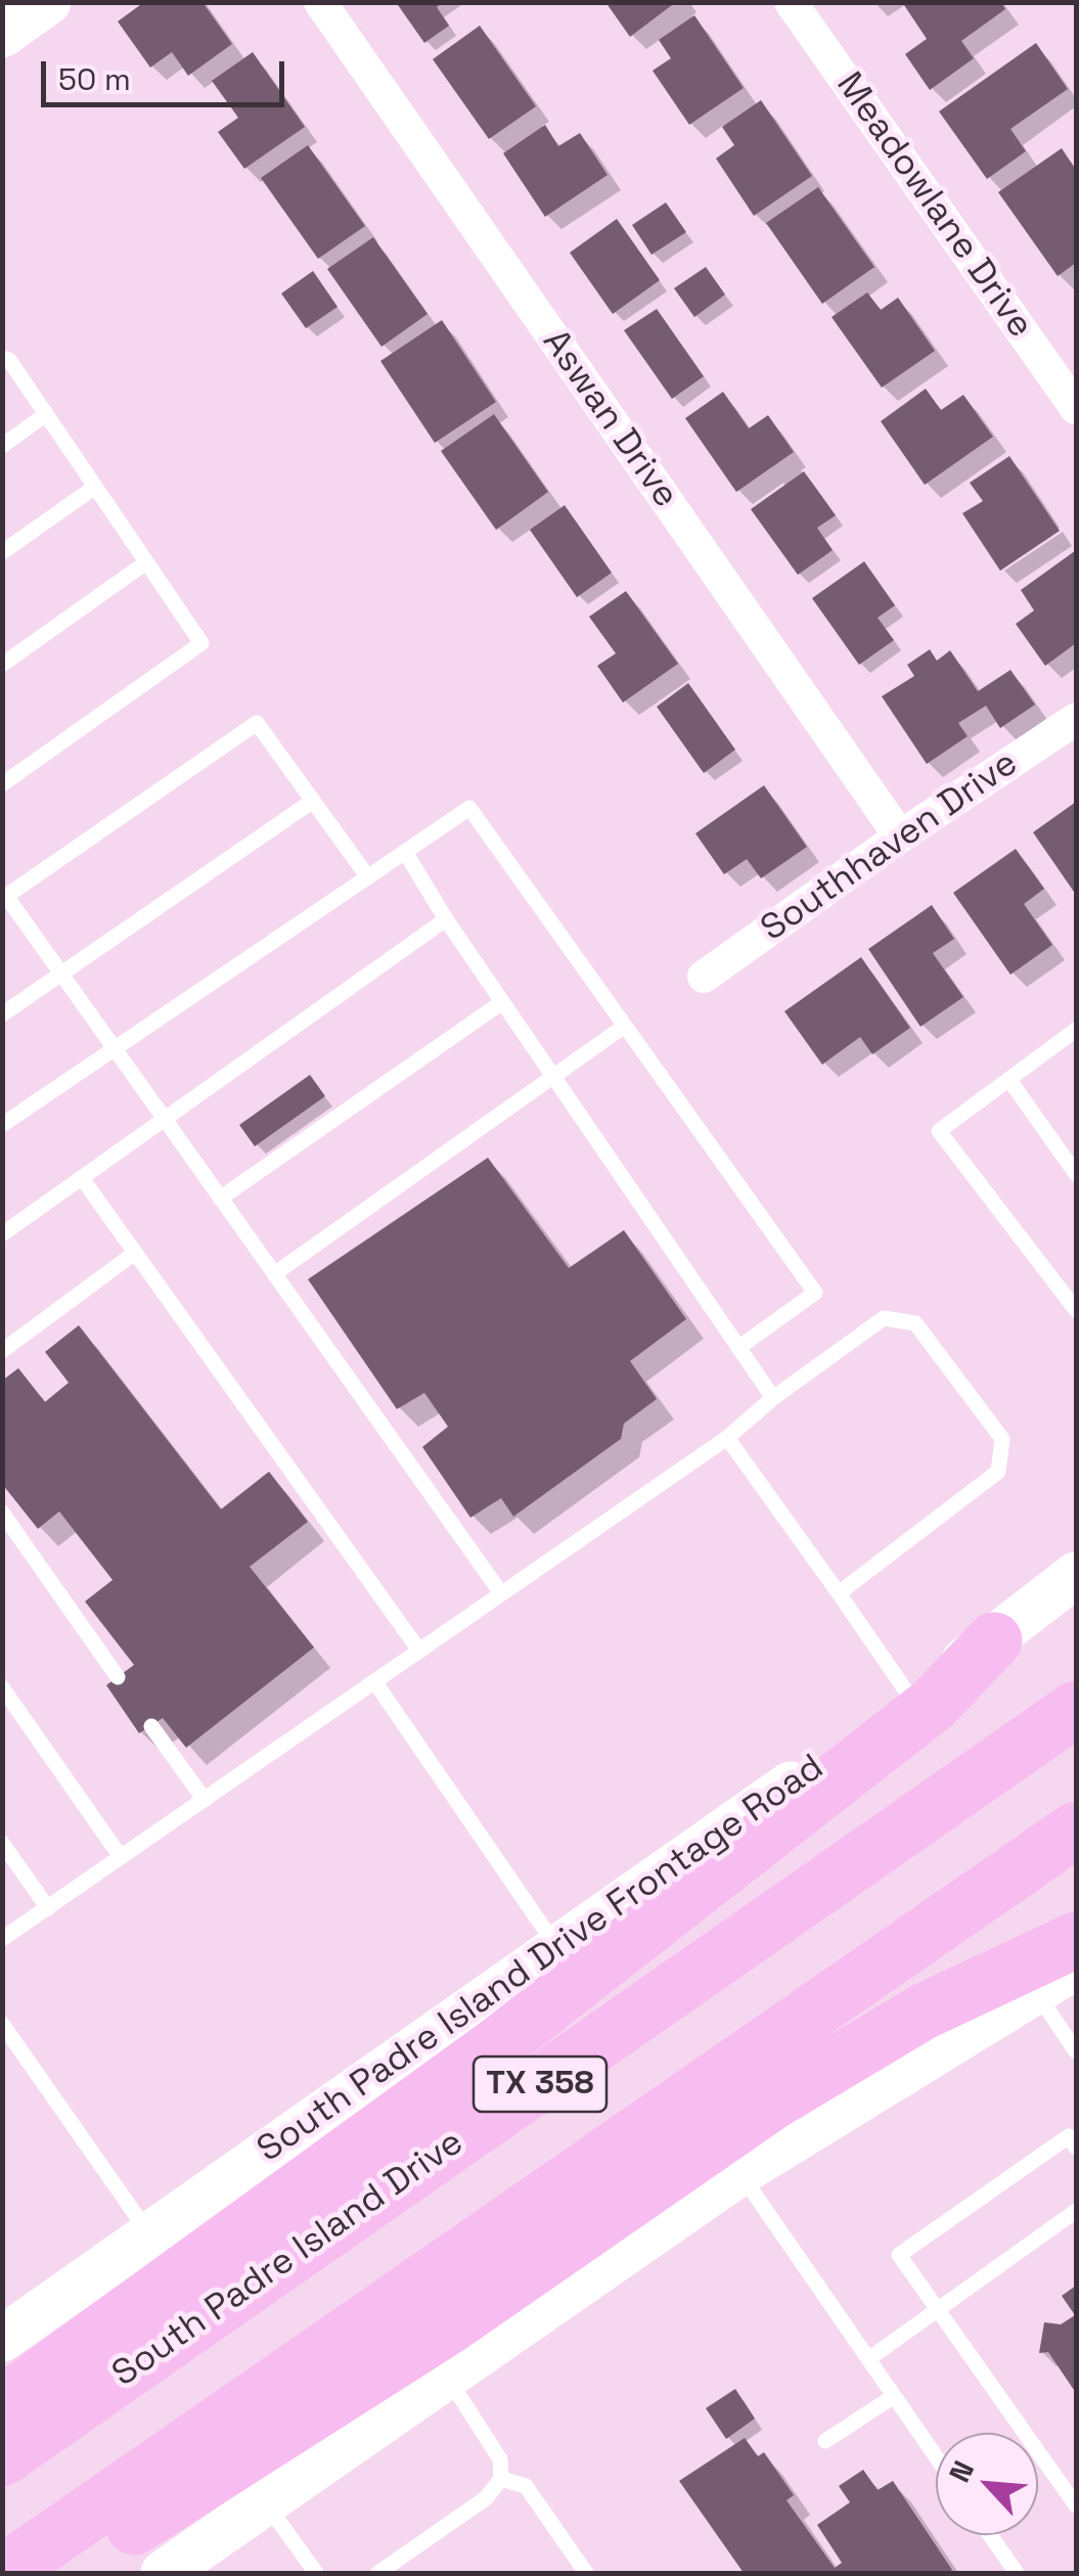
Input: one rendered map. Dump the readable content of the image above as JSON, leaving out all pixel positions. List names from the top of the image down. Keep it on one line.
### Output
{"streets":{"highway":["TX 358","South Padre Island Drive"],"main road":["South Padre Island Drive Frontage Road"],"street":["Meadowlane Drive","Aswan Drive","Southhaven Drive"]},"crossings":[["Aswan Drive","Southhaven Drive"]],"scale_bar":"50 m","north":"top left"}
